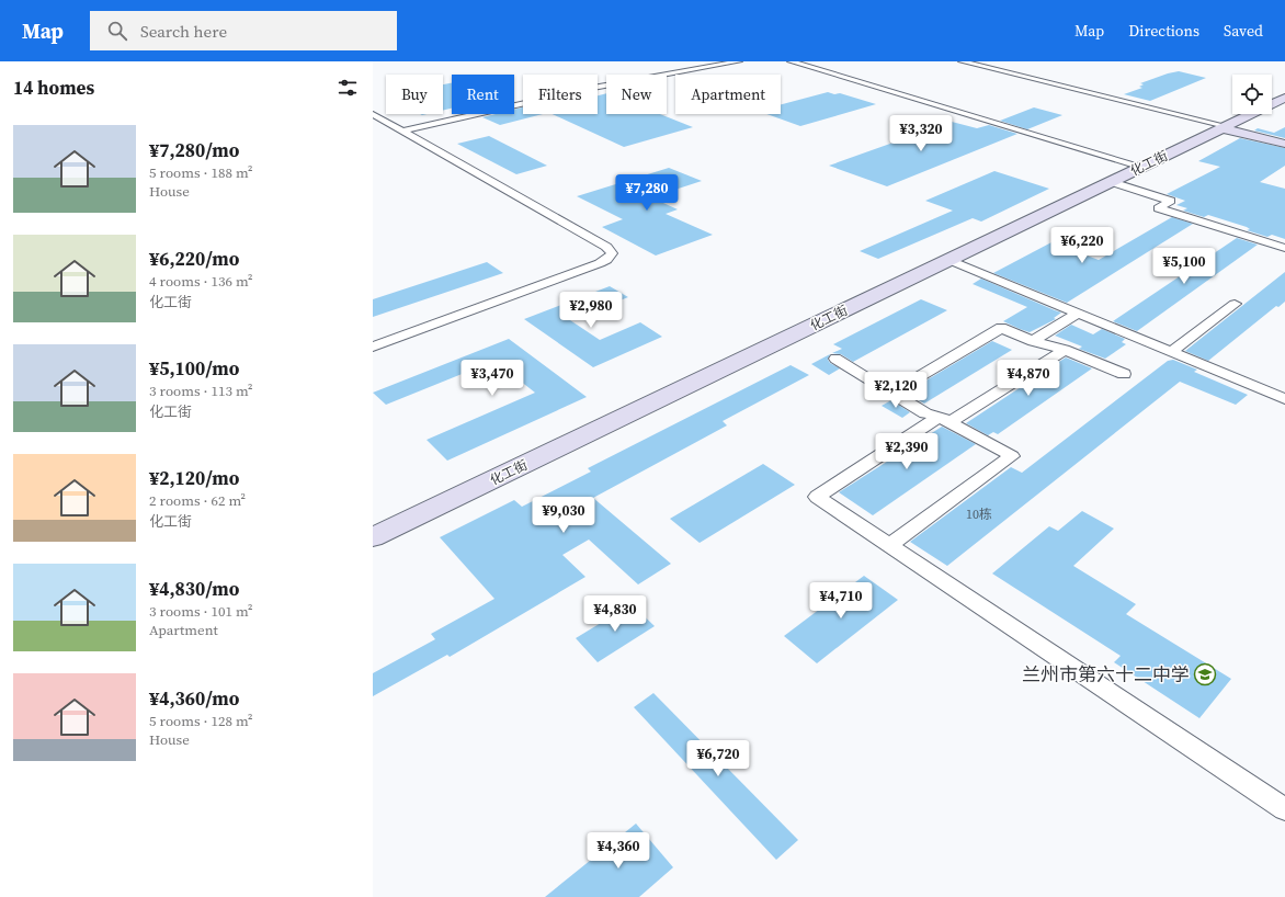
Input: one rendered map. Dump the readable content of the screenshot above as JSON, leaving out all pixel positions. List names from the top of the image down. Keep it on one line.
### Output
{"streets":{"street":["化工街"]},"places":{"school or university":["兰州市第六十二中学"]},"house_numbers":["10栋"],"page":{"header":"Map","search":"Search here","nav":["Map","Directions","Saved"],"heading":"14 homes","chip":["Buy","Rent","Filters","New","Apartment"],"list":[{"name":"¥7,280/mo","note":"5 rooms · 188 m² · House"},{"name":"¥6,220/mo","note":"4 rooms · 136 m² · 化工街"},{"name":"¥5,100/mo","note":"3 rooms · 113 m² · 化工街"},{"name":"¥2,120/mo","note":"2 rooms · 62 m² · 化工街"},{"name":"¥4,830/mo","note":"3 rooms · 101 m² · Apartment"},{"name":"¥4,360/mo","note":"5 rooms · 128 m² · House"}],"price":["¥3,320","¥7,280","¥6,220","¥5,100","¥2,980","¥3,470","¥4,870","¥2,120","¥2,390","¥9,030","¥4,710","¥4,830","¥6,720","¥4,360"]}}
